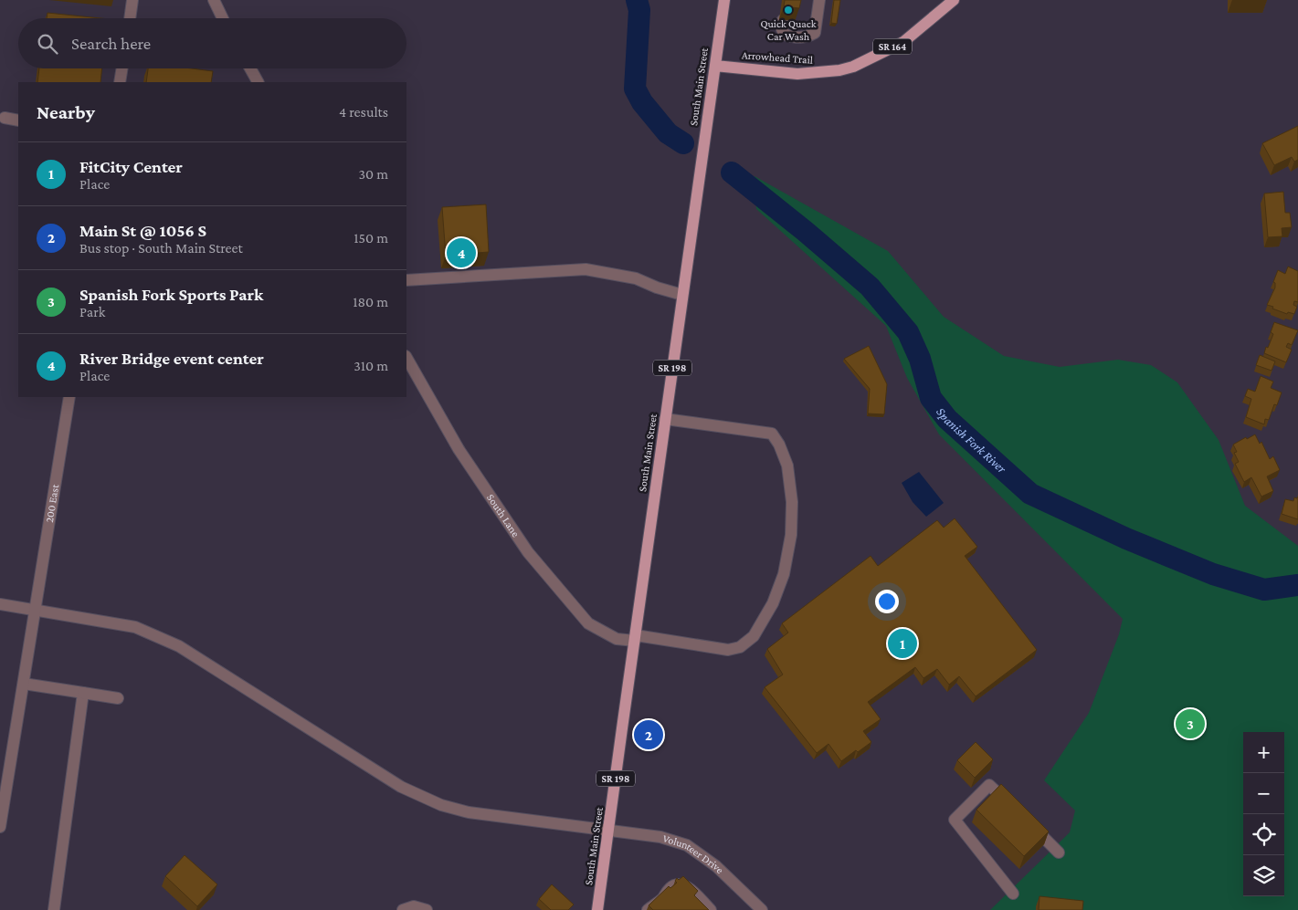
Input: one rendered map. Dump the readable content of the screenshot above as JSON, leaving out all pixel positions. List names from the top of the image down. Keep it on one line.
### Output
{"streets":{"main road":["SR 164","Arrowhead Trail","South Main Street","SR 198"],"street":["200 East","South Lane","Volunteer Drive"]},"crossings":[["Arrowhead Trail","South Main Street"],["South Main Street","South Lane"],["South Main Street","Volunteer Drive"],["200 East","Volunteer Drive"]],"water":["Spanish Fork River"],"places":["Quick Quack Car Wash"],"page":{"search":"Search here","heading":["Nearby","4 results"],"list":[{"mark":"1","name":"FitCity Center","note":"Place","value":"30 m"},{"mark":"2","name":"Main St @ 1056 S","note":"Bus stop · South Main Street","value":"150 m"},{"mark":"3","name":"Spanish Fork Sports Park","note":"Park","value":"180 m"},{"mark":"4","name":"River Bridge event center","note":"Place","value":"310 m"}],"pins":["4","1","3","2"],"map_buttons":["+","−"]}}
